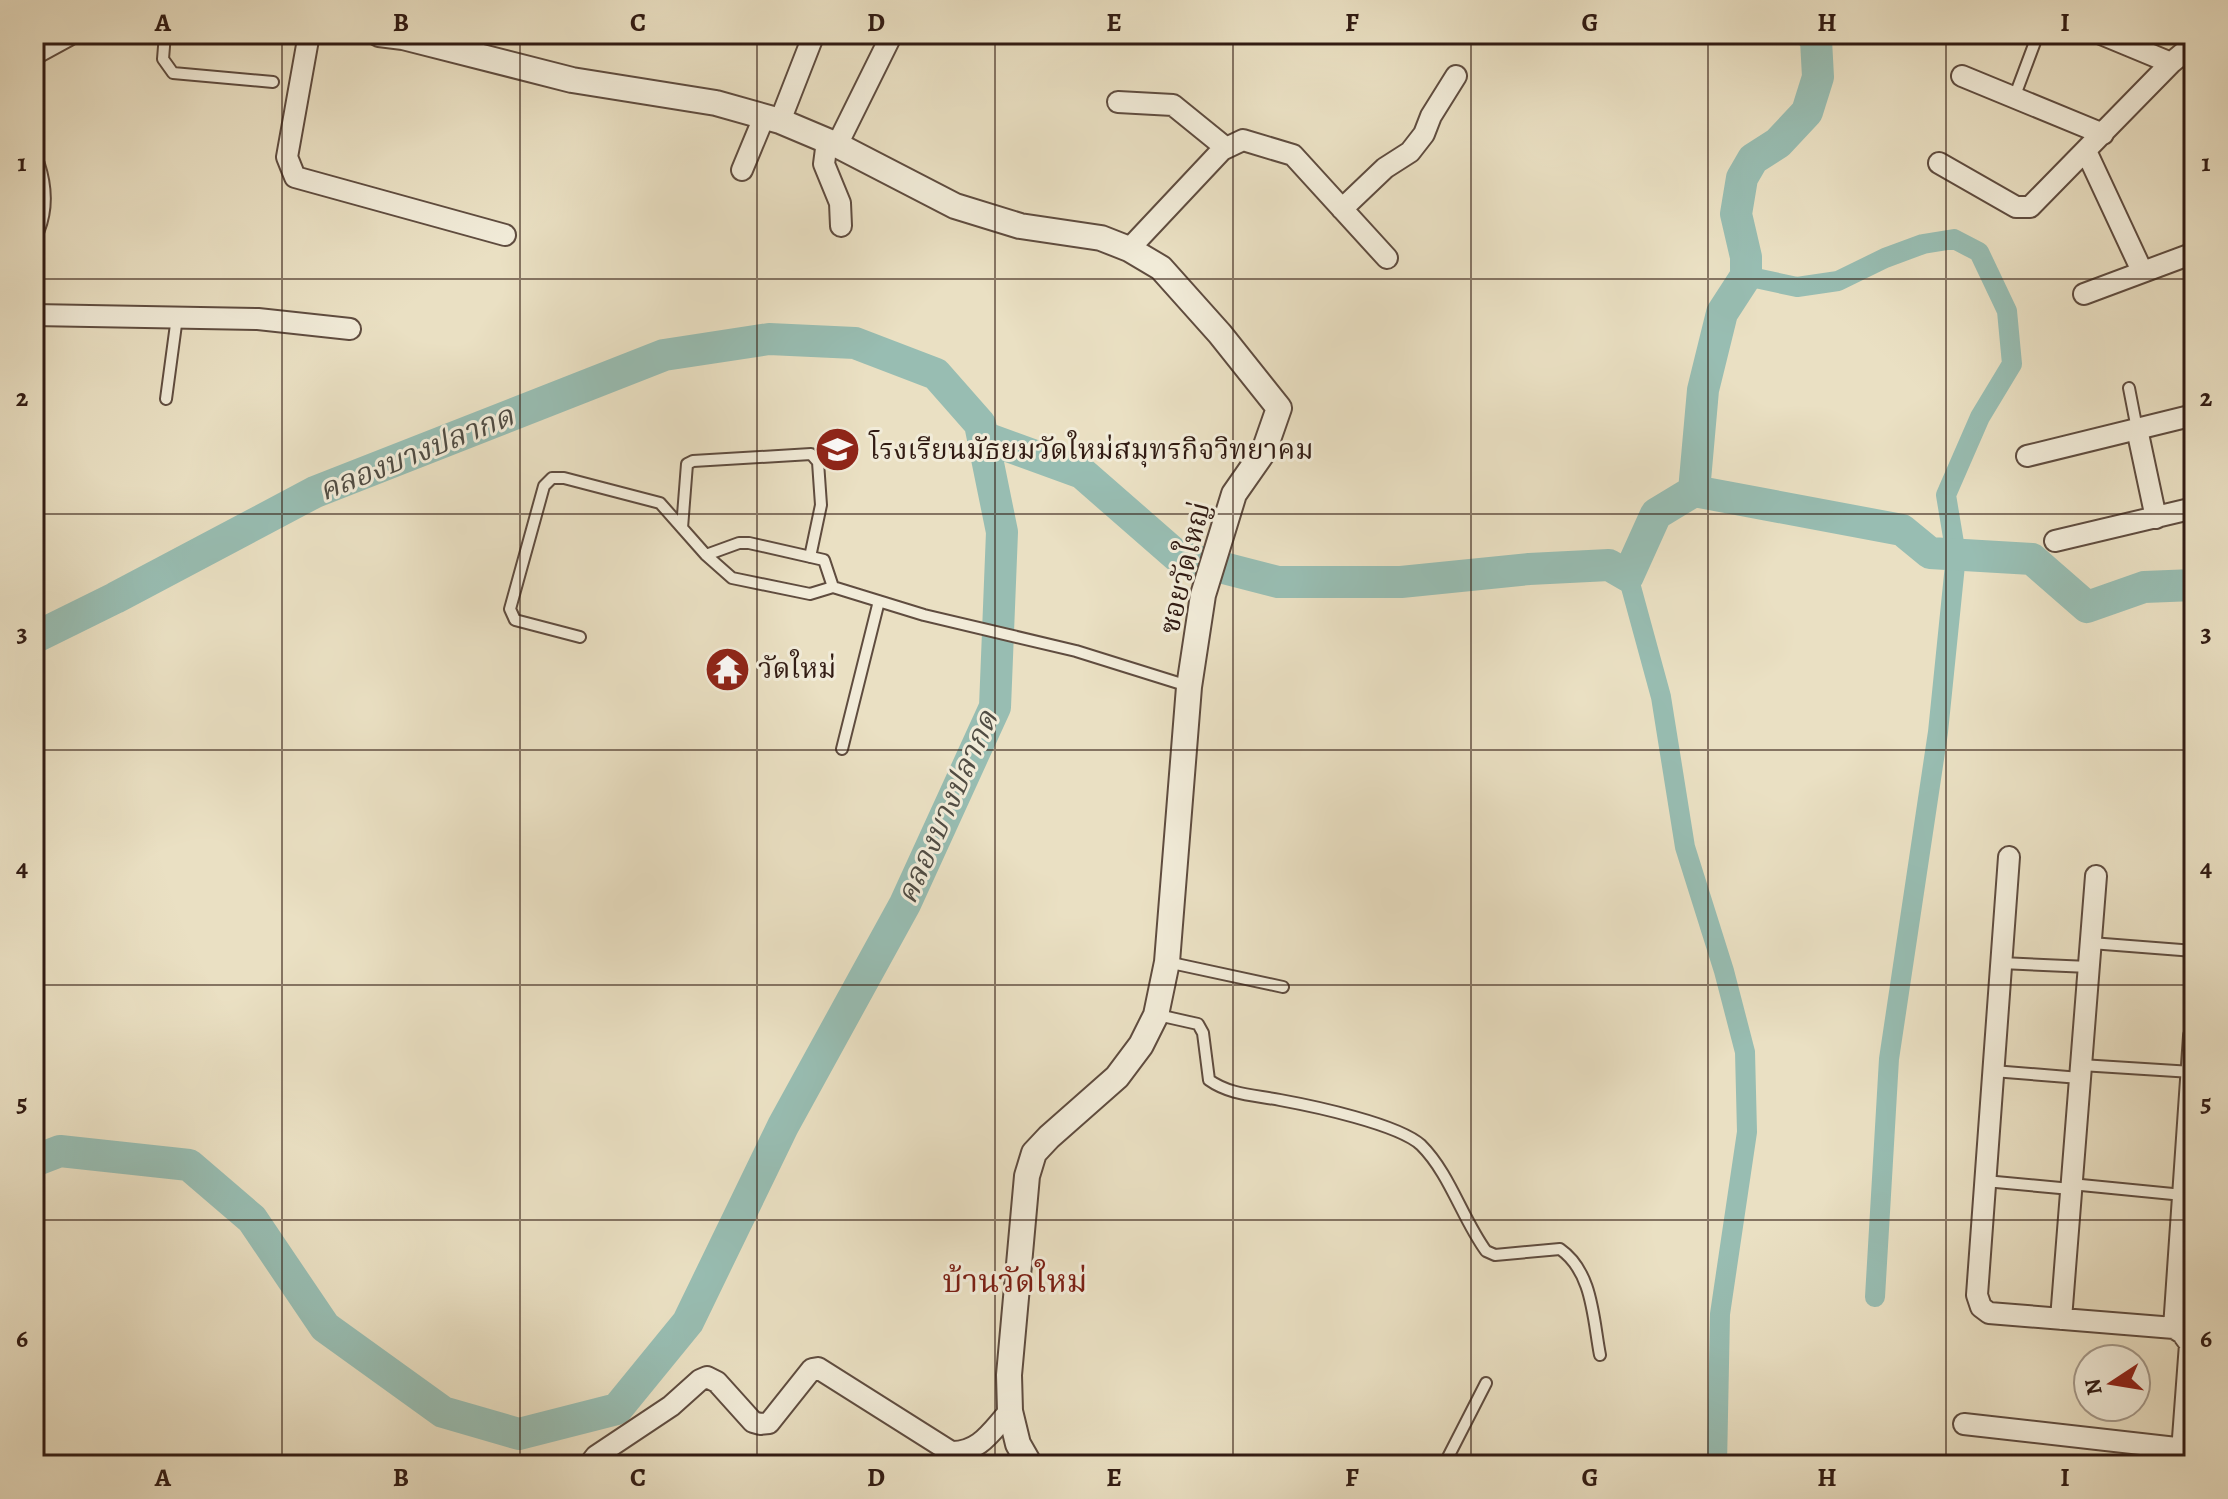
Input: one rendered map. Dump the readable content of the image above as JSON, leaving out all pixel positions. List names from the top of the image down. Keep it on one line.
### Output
{"streets":{"street":["ซอยวัดใหญ่"]},"districts":["บ้านวัดใหม่"],"water":["คลองบางปลากด"],"places":{"school or university":["โรงเรียนมัธยมวัดใหม่สมุทรกิจวิทยาคม"],"temple":["วัดใหม่"]},"north":"left","grid":{"columns":["A","B","C","D","E","F","G","H","I"],"rows":["1","2","3","4","5","6"]}}
